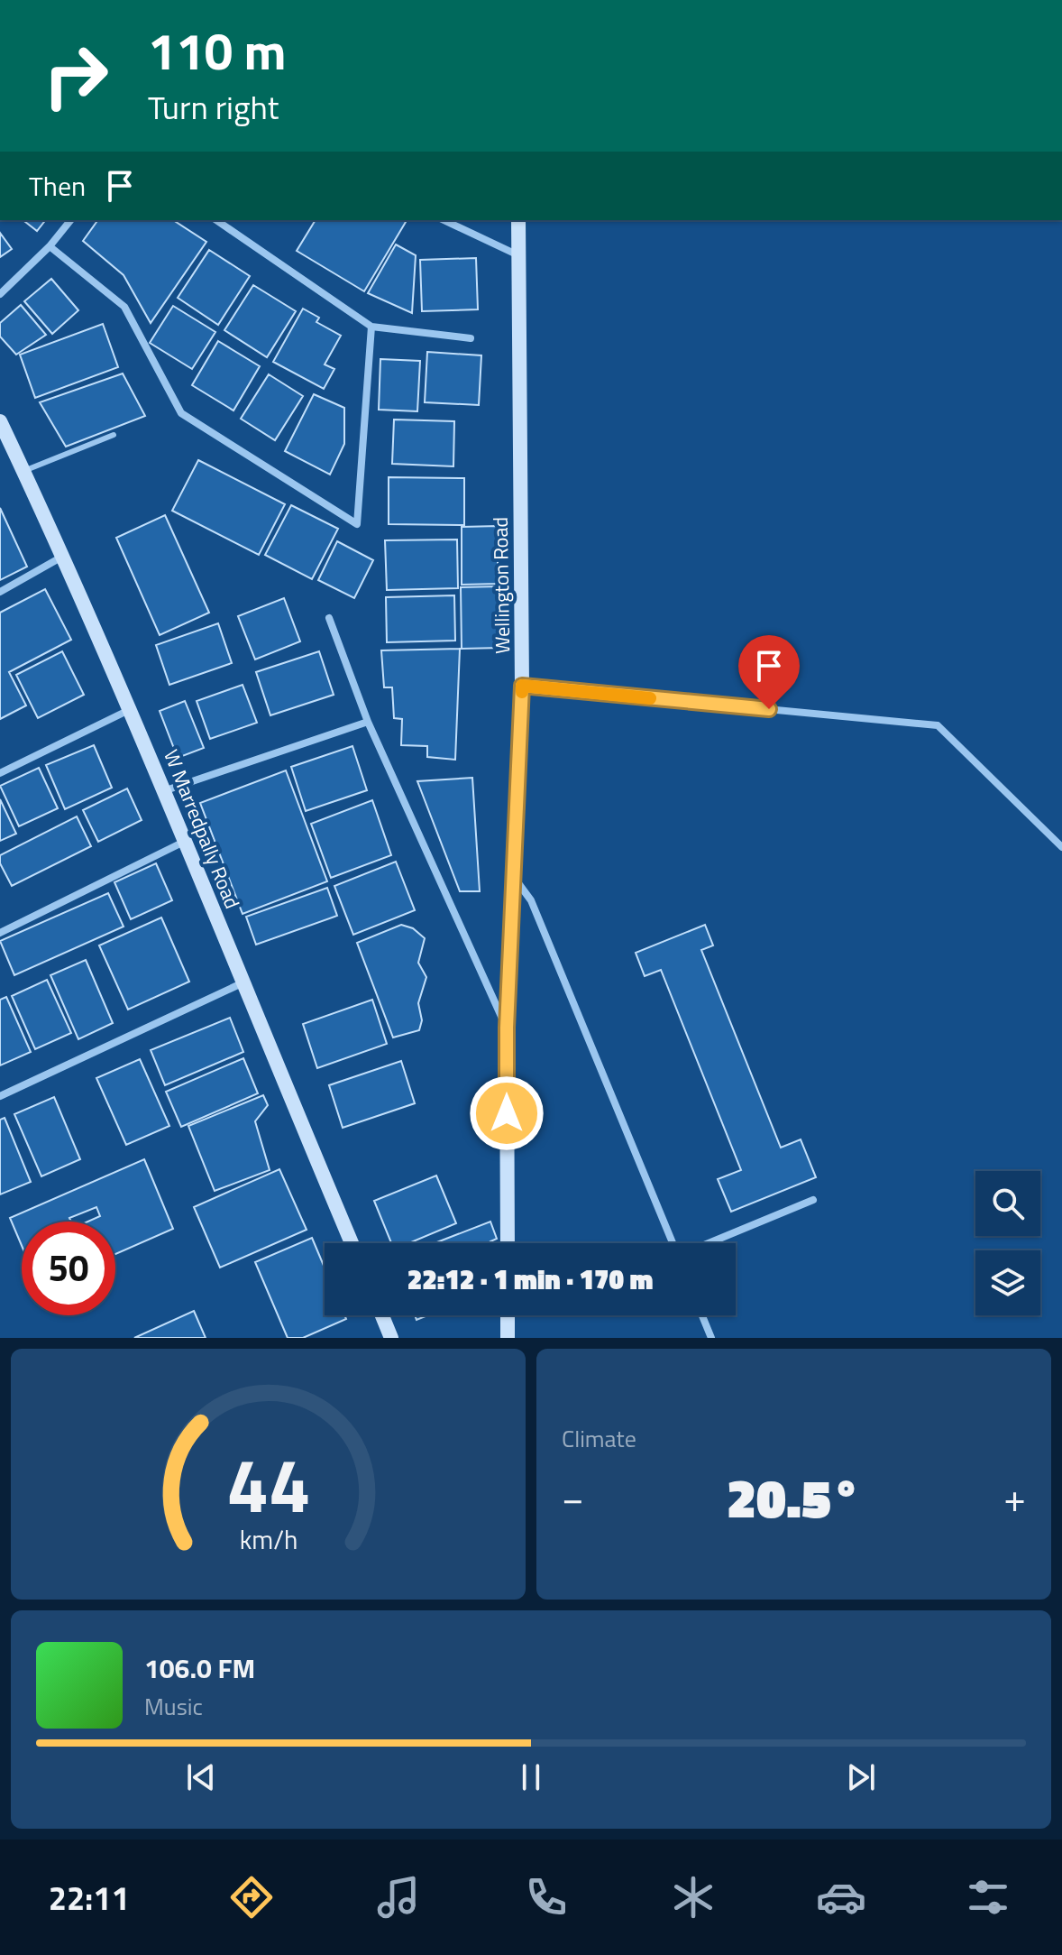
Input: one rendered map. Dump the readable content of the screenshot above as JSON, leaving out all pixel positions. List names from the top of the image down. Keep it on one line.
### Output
{"streets":{"main road":["Wellington Road","W Marredpally Road"]},"page":{"turn":["110 m","Turn right"],"then":"Then","limit":"50","trip":"22:12 · 1 min · 170 m","tile":"Climate","heat":["−","20.5°","+"],"song":["106.0 FM","Music"],"tabs":"22:11","gauge":["44","km/h"]}}
